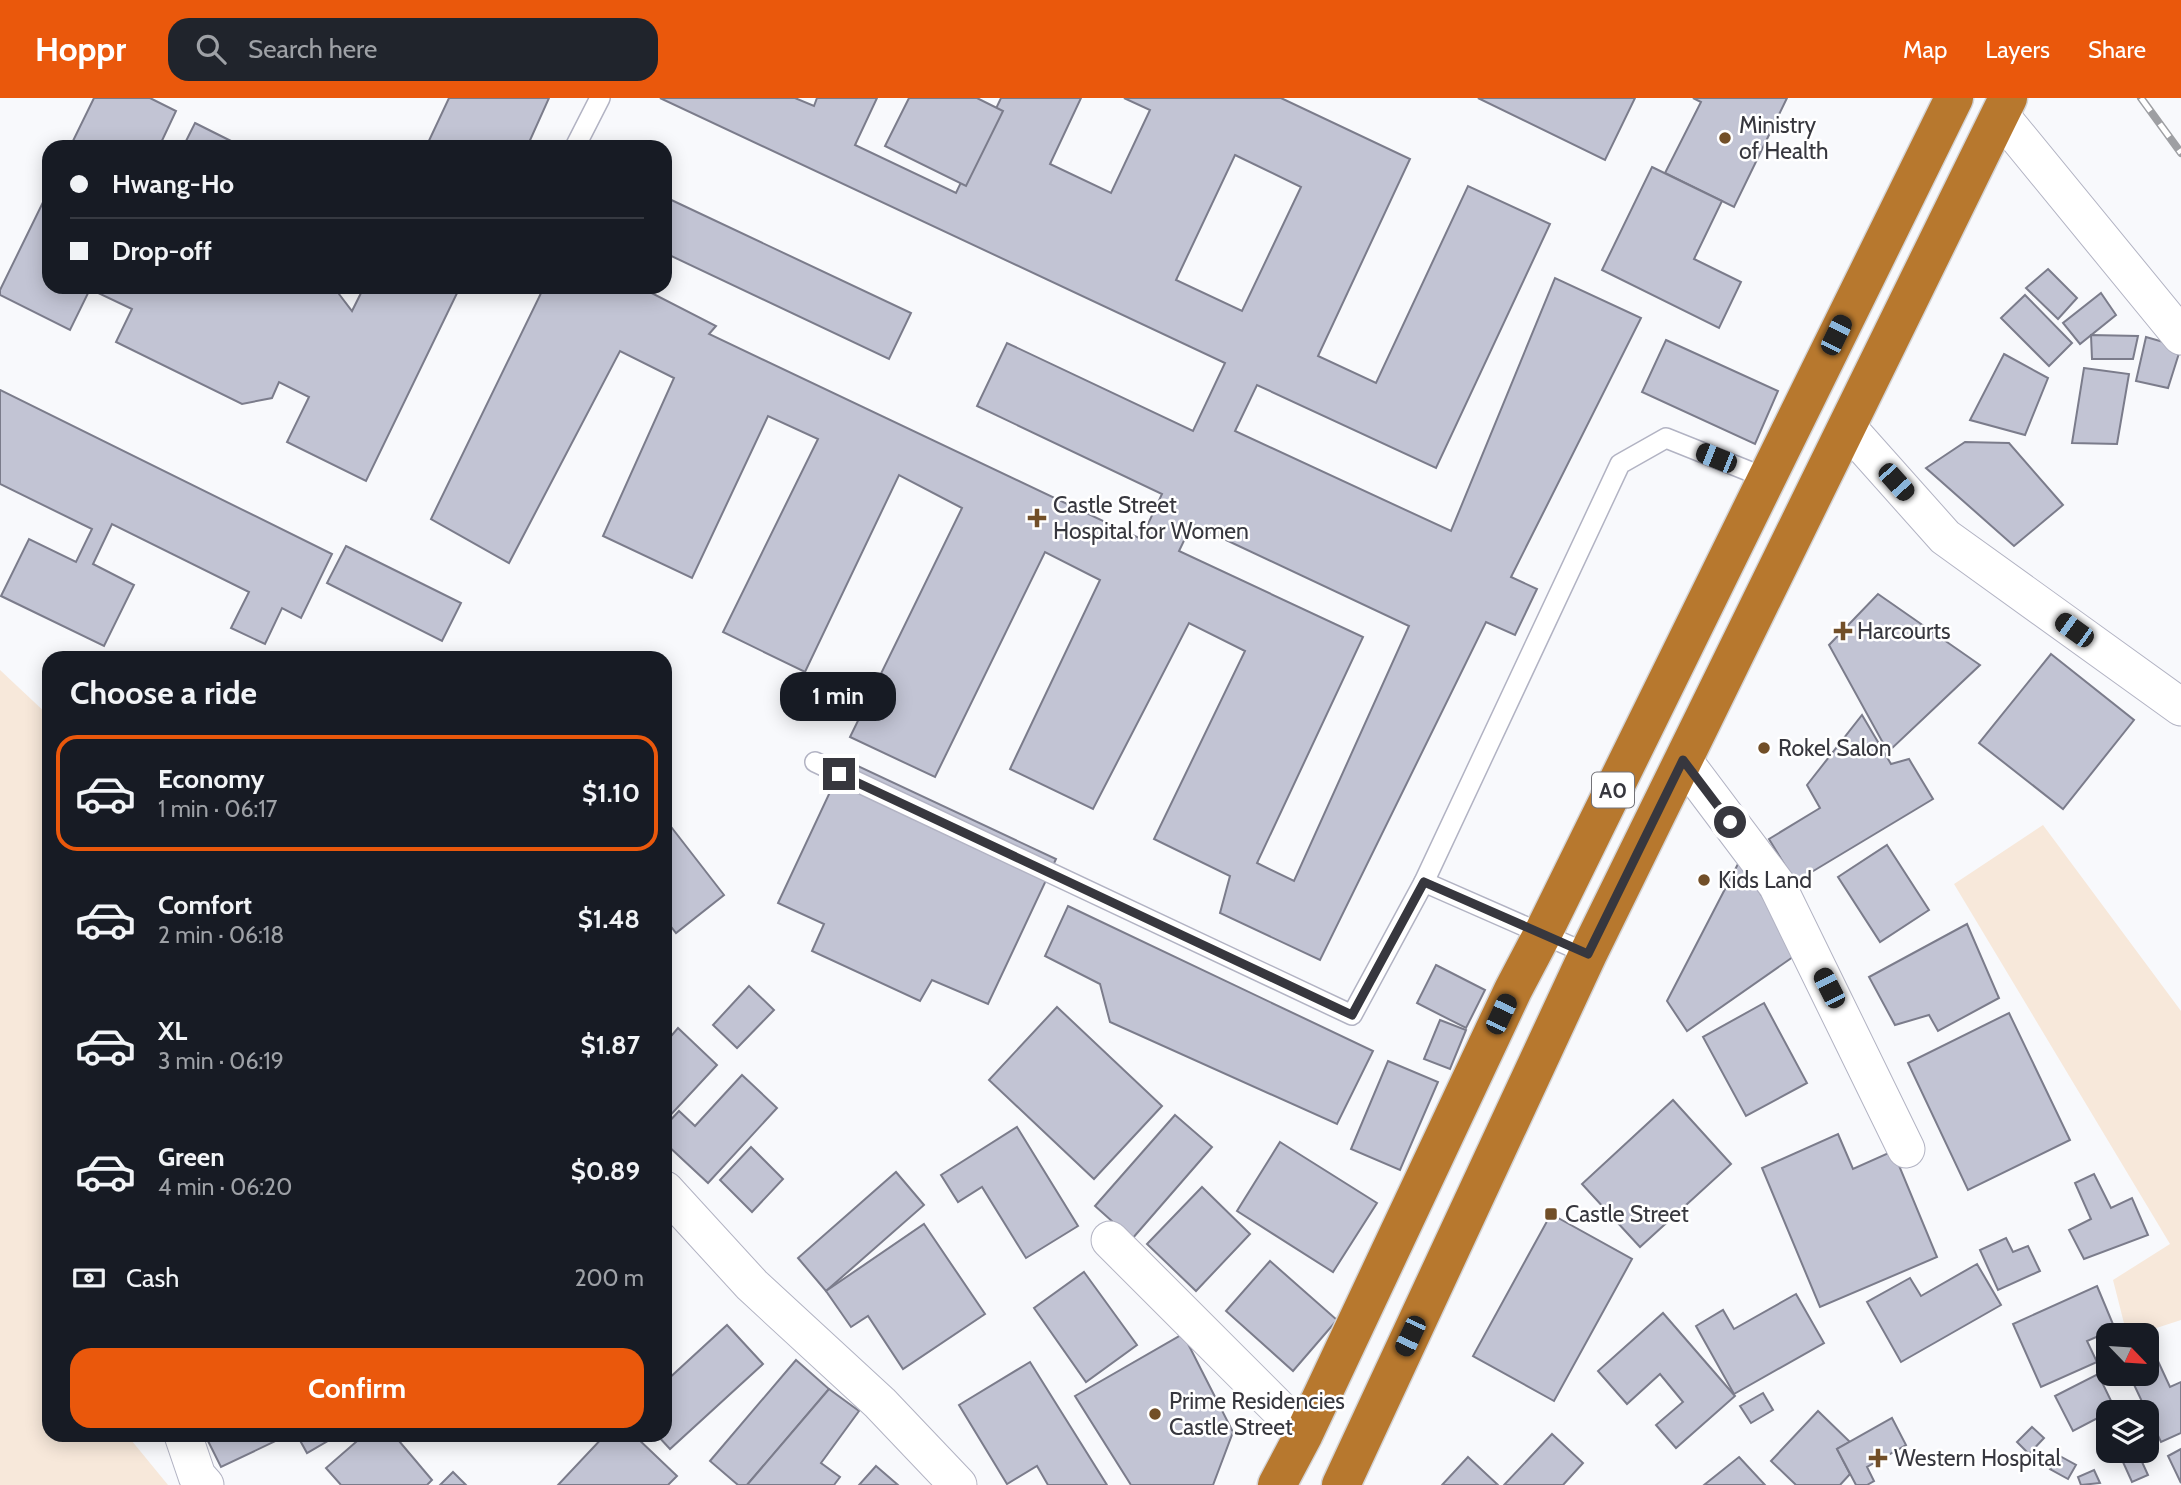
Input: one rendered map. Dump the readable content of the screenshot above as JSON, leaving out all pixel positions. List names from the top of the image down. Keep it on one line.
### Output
{"streets":{"highway":["A0"]},"places":{"other":["Ministry of Health","Rokel Salon","Kids Land","Prime Residencies Castle Street"],"health":["Castle Street Hospital for Women","Harcourts","Western Hospital"],"transit":["Castle Street"]},"north":"bottom right","page":{"header":"Hoppr","search":"Search here","nav":["Map","Layers","Share"],"banner":["Hwang-Ho","Drop-off"],"heading":"Choose a ride","bubble":"1 min","list":[{"name":"Economy","note":"1 min · 06:17","value":"$1.10"},{"name":"Comfort","note":"2 min · 06:18","value":"$1.48"},{"name":"XL","note":"3 min · 06:19","value":"$1.87"},{"name":"Green","note":"4 min · 06:20","value":"$0.89"}],"pay":["Cash","200 m"],"buttons":"Confirm"}}
